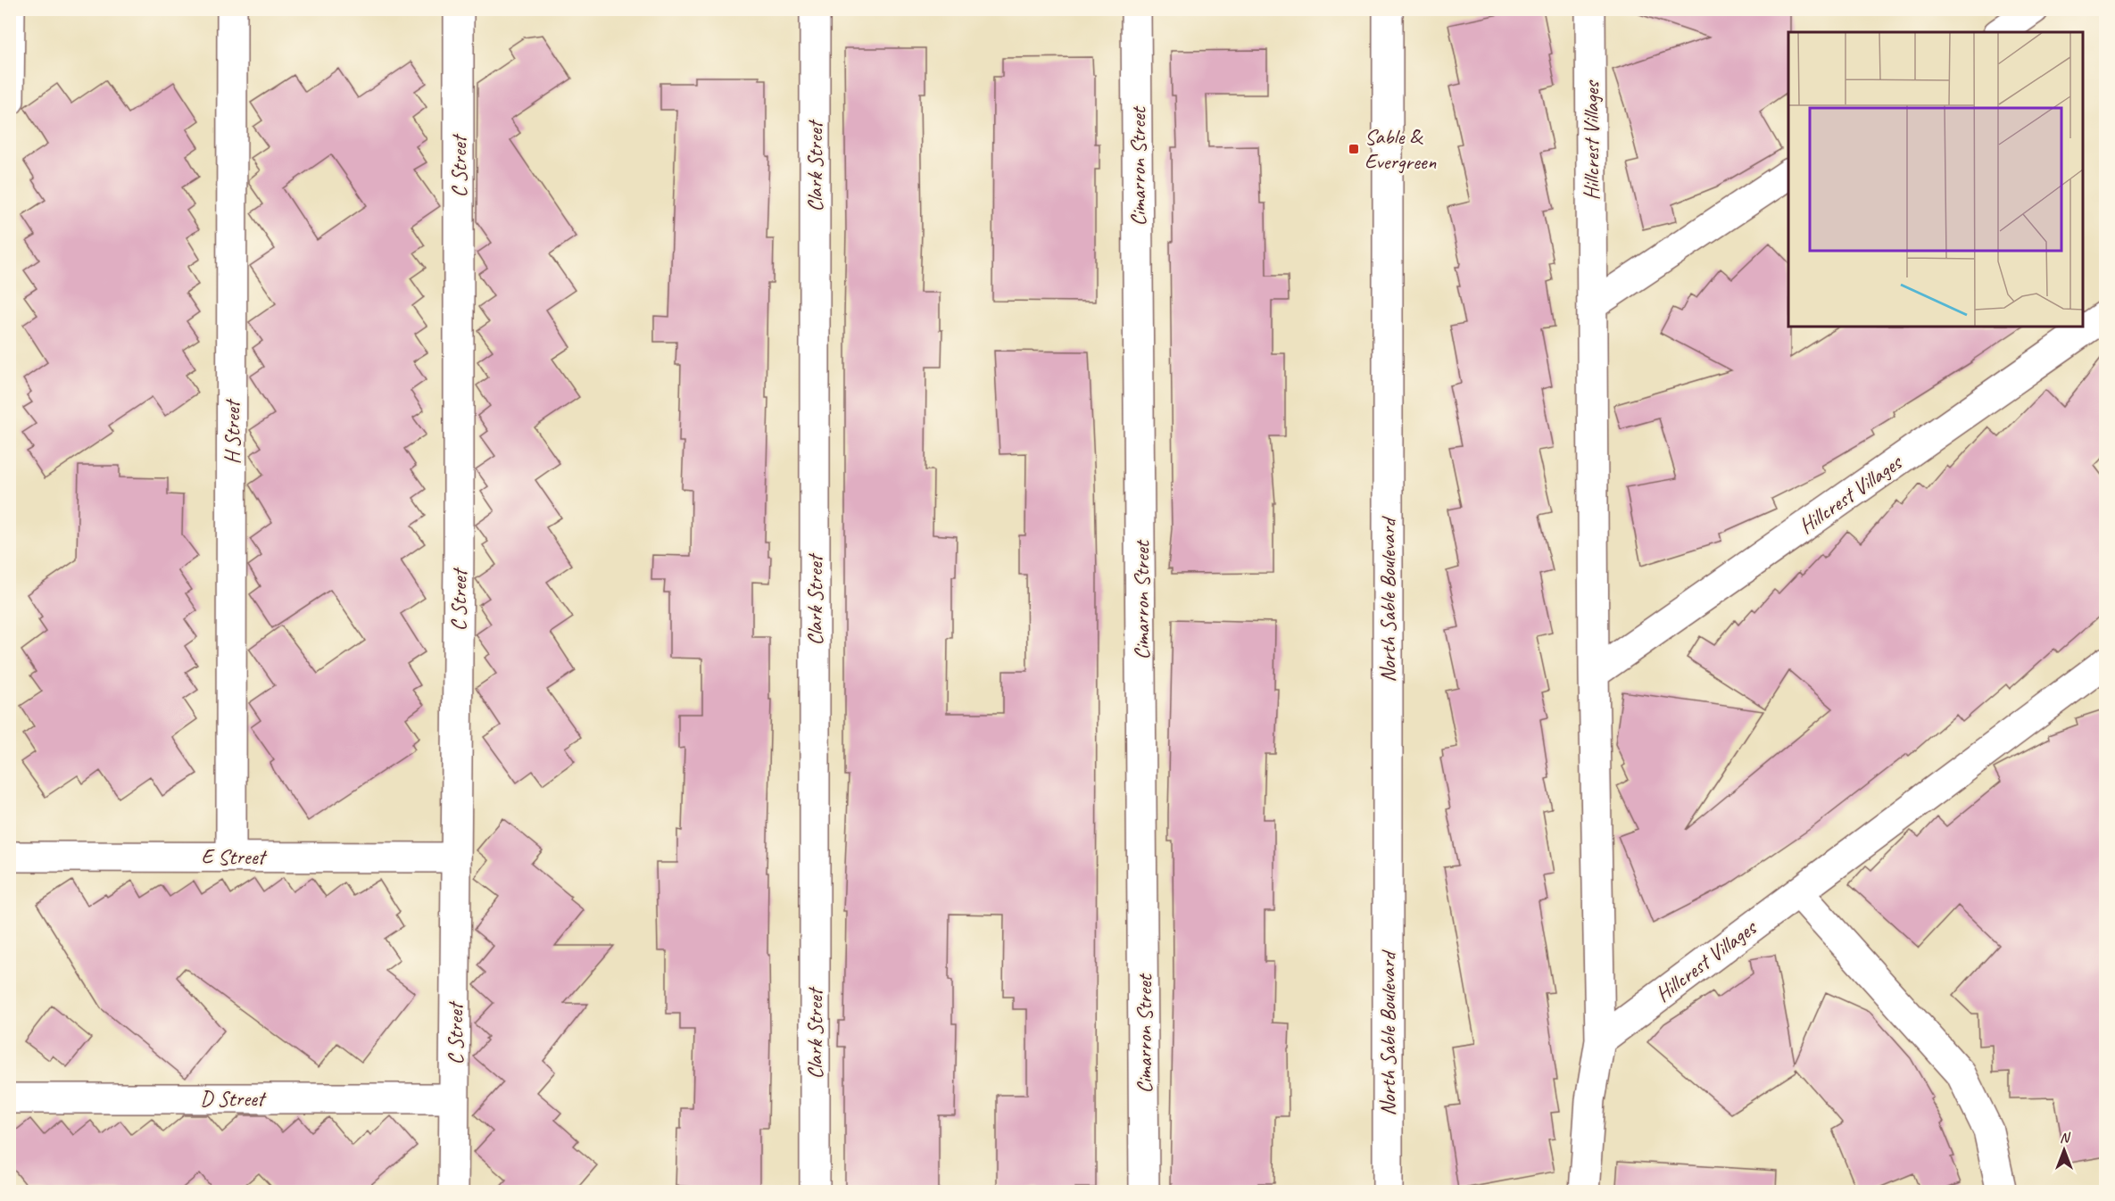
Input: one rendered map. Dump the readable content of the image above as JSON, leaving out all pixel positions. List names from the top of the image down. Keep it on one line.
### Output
{"streets":{"street":["Hillcrest Villages","C Street","Clark Street","Cimarron Street","H Street","North Sable Boulevard","E Street","D Street"]},"crossings":[["C Street","E Street"],["C Street","D Street"],["H Street","E Street"]],"places":{"transit":["Sable & Evergreen"]},"north":"top"}
